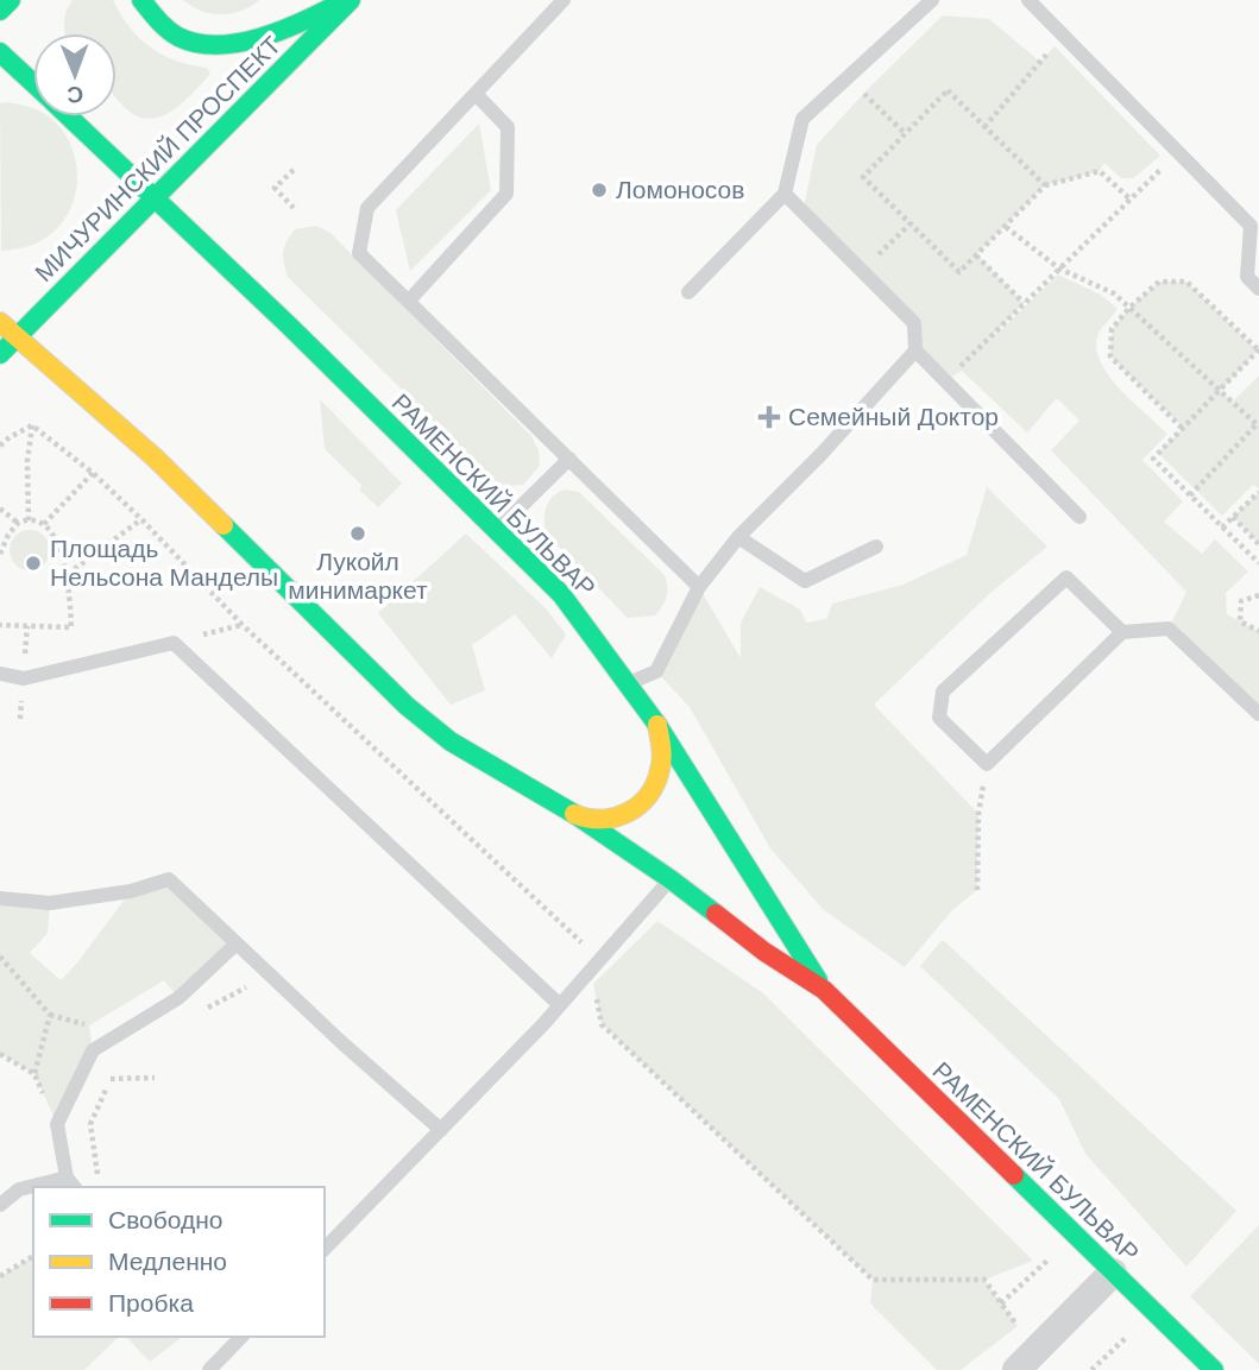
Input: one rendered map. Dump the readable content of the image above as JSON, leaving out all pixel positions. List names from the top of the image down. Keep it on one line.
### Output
{"streets":{"street":["МИЧУРИНСКИЙ ПРОСПЕКТ","РАМЕНСКИЙ БУЛЬВАР"]},"crossings":[["МИЧУРИНСКИЙ ПРОСПЕКТ","РАМЕНСКИЙ БУЛЬВАР"]],"places":{"other":["Ломоносов","Лукойл минимаркет","Площадь Нельсона Манделы"],"health":["Семейный Доктор"]},"legend":["Свободно","Медленно","Пробка"],"north":"bottom"}
